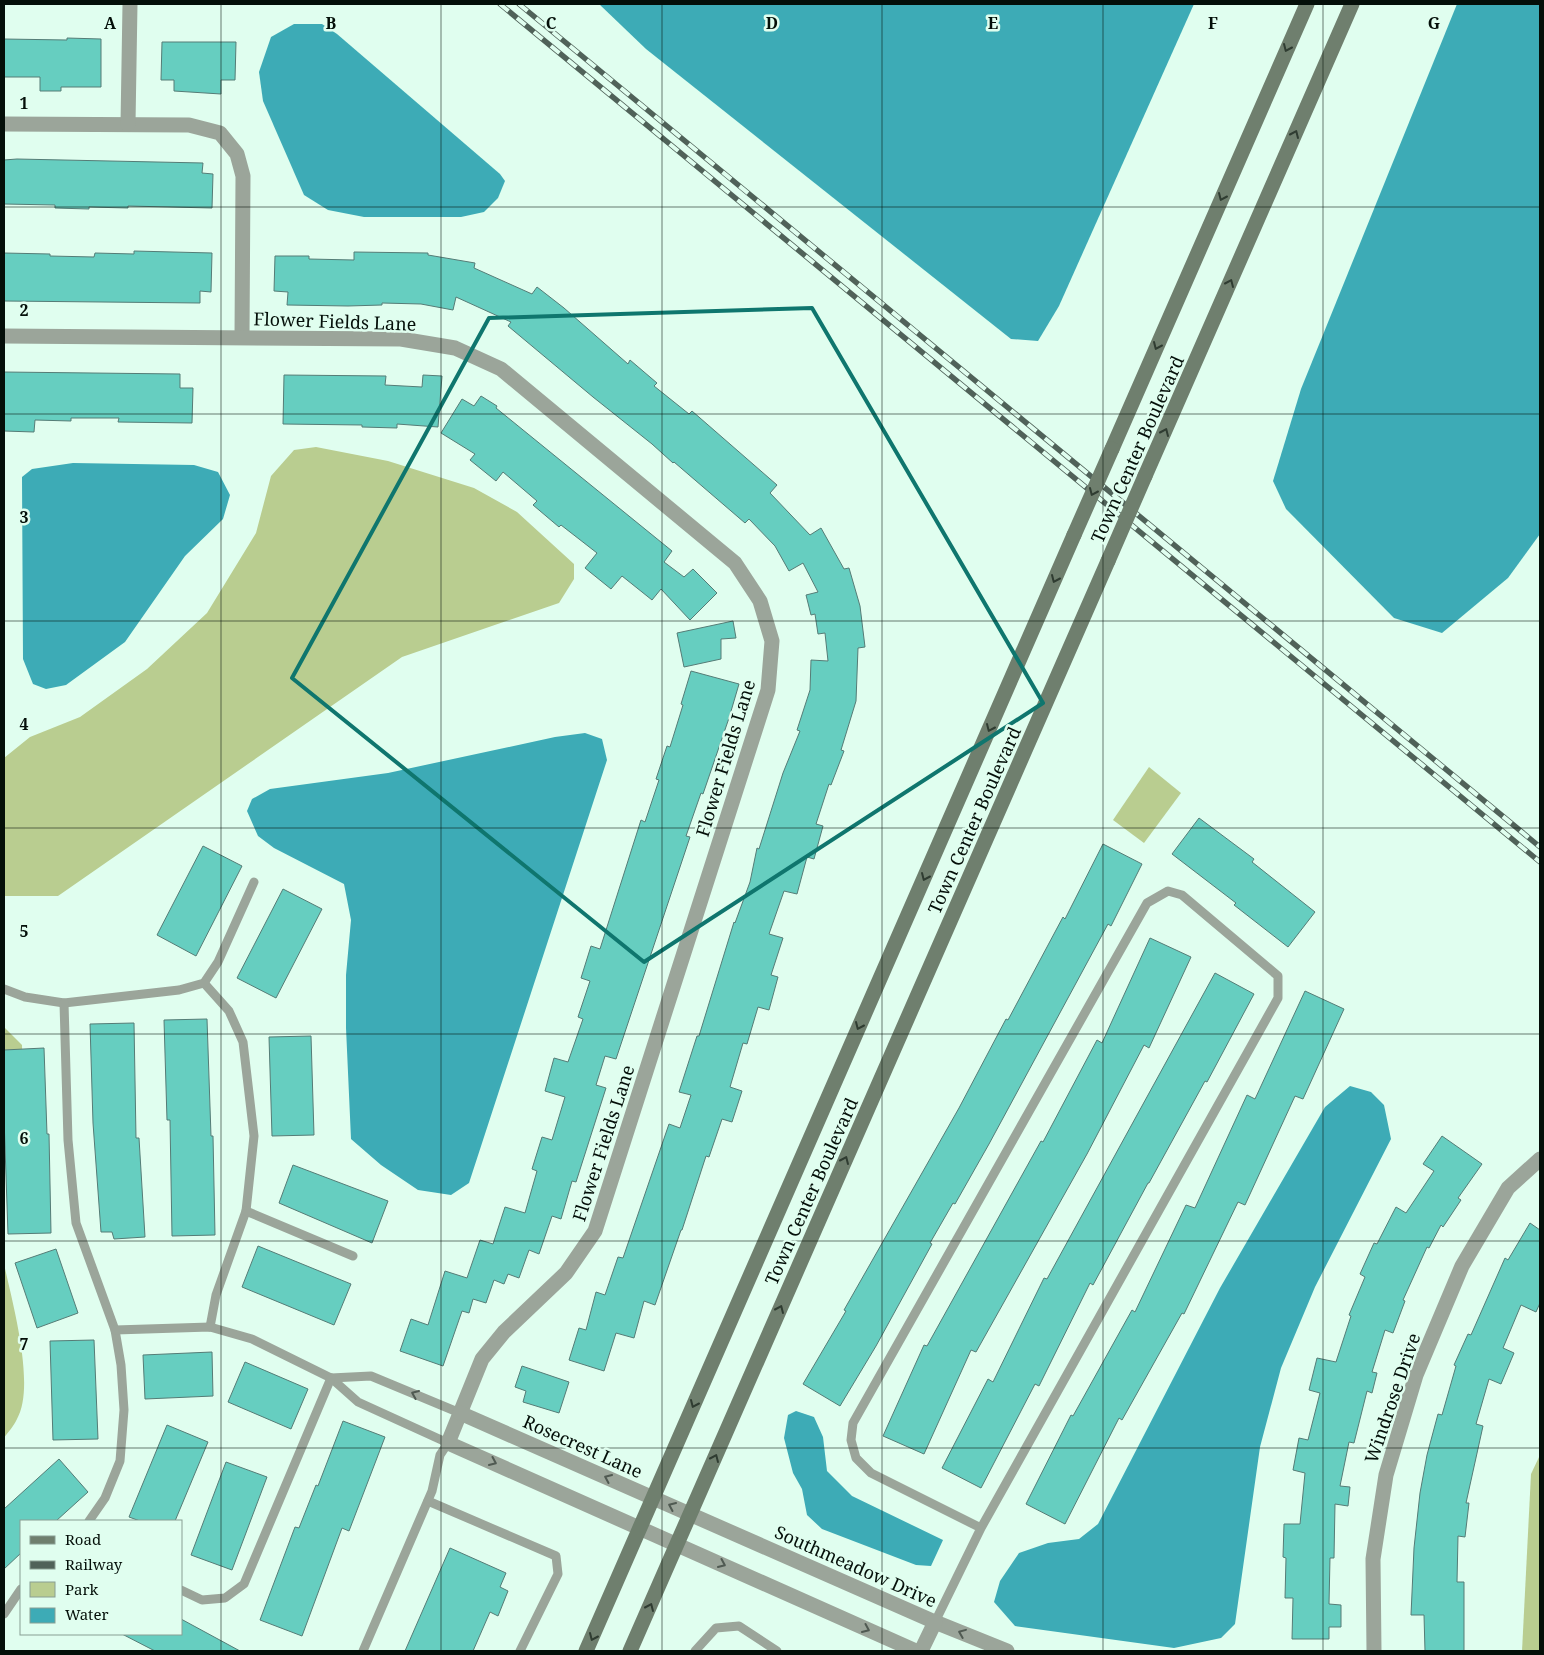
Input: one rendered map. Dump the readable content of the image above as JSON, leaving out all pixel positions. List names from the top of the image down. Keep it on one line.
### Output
{"streets":{"main road":["Town Center Boulevard"],"street":["Flower Fields Lane","Windrose Drive","Rosecrest Lane","Southmeadow Drive"]},"crossings":[["Flower Fields Lane","Rosecrest Lane"],["Town Center Boulevard","Rosecrest Lane"],["Town Center Boulevard","Southmeadow Drive"],["Rosecrest Lane","Southmeadow Drive"]],"legend":["Road","Railway","Park","Water"],"grid":{"columns":["A","B","C","D","E","F","G"],"rows":["1","2","3","4","5","6","7"]}}
